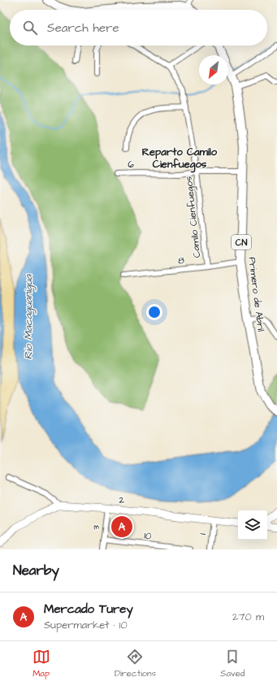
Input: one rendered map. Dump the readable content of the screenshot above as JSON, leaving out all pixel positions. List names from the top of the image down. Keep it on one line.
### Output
{"streets":{"main road":["CN","Primero de Abril","2"],"street":["6","Camilo Cienfuegos","8","3","1","10"]},"crossings":[["6","Camilo Cienfuegos"],["6","Primero de Abril"],["Camilo Cienfuegos","8"],["8","Primero de Abril"],["2","3"],["2","1"],["3","10"]],"districts":["Reparto Camilo Cienfuegos"],"water":["Río Macaguanigua"],"north":"bottom left","page":{"search":"Search here","pins":"A","heading":"Nearby","list":[{"mark":"A","name":"Mercado Turey","note":"Supermarket · 10","value":"270 m"}],"nav":["Map","Directions","Saved"]}}
